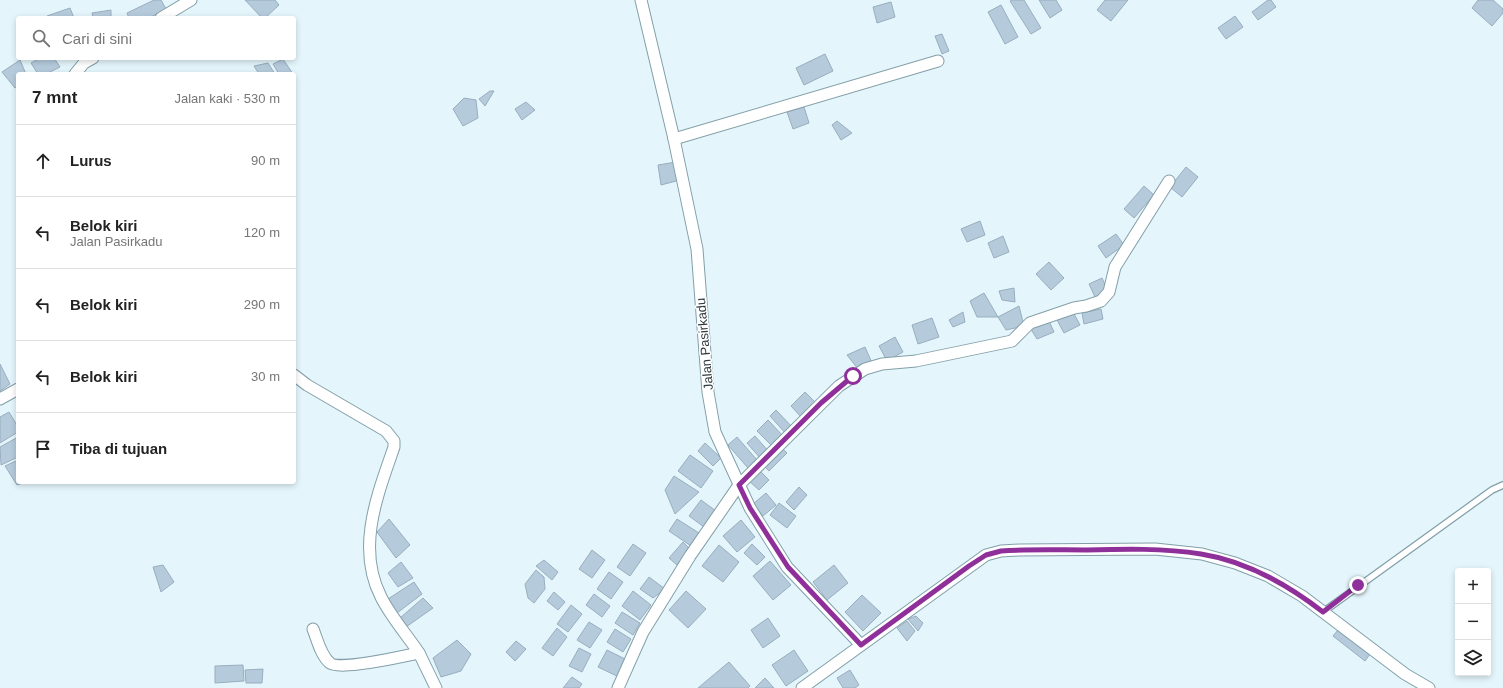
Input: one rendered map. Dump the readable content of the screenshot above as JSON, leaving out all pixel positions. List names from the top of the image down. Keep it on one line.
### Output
{"streets":{"street":["Jalan Pasirkadu"]},"page":{"search":"Cari di sini","heading":["7 mnt","Jalan kaki · 530 m"],"list":[["Lurus","90 m"],["Belok kiri","Jalan Pasirkadu","120 m"],["Belok kiri","290 m"],["Belok kiri","30 m"],"Tiba di tujuan"],"map_buttons":["+","−"]}}
